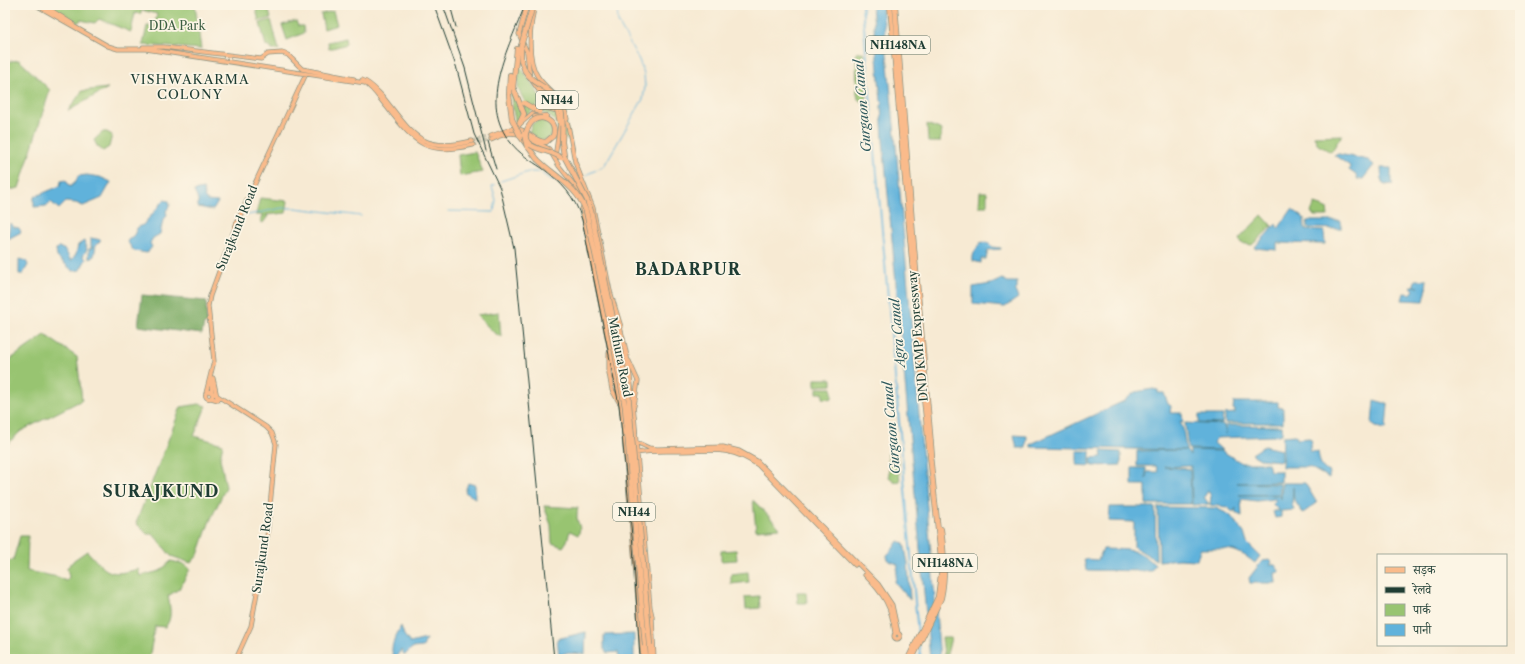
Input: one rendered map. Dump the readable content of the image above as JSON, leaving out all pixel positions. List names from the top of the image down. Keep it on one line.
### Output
{"streets":{"highway":["NH148NA","NH44","DND KMP Expressway","Mathura Road"],"main road":["Surajkund Road"]},"districts":["VISHWAKARMA COLONY","BADARPUR","SURAJKUND"],"water":["Gurgaon Canal","Agra Canal"],"parks":["DDA Park"],"legend":["सड़क","रेलवे","पार्क","पानी"]}
